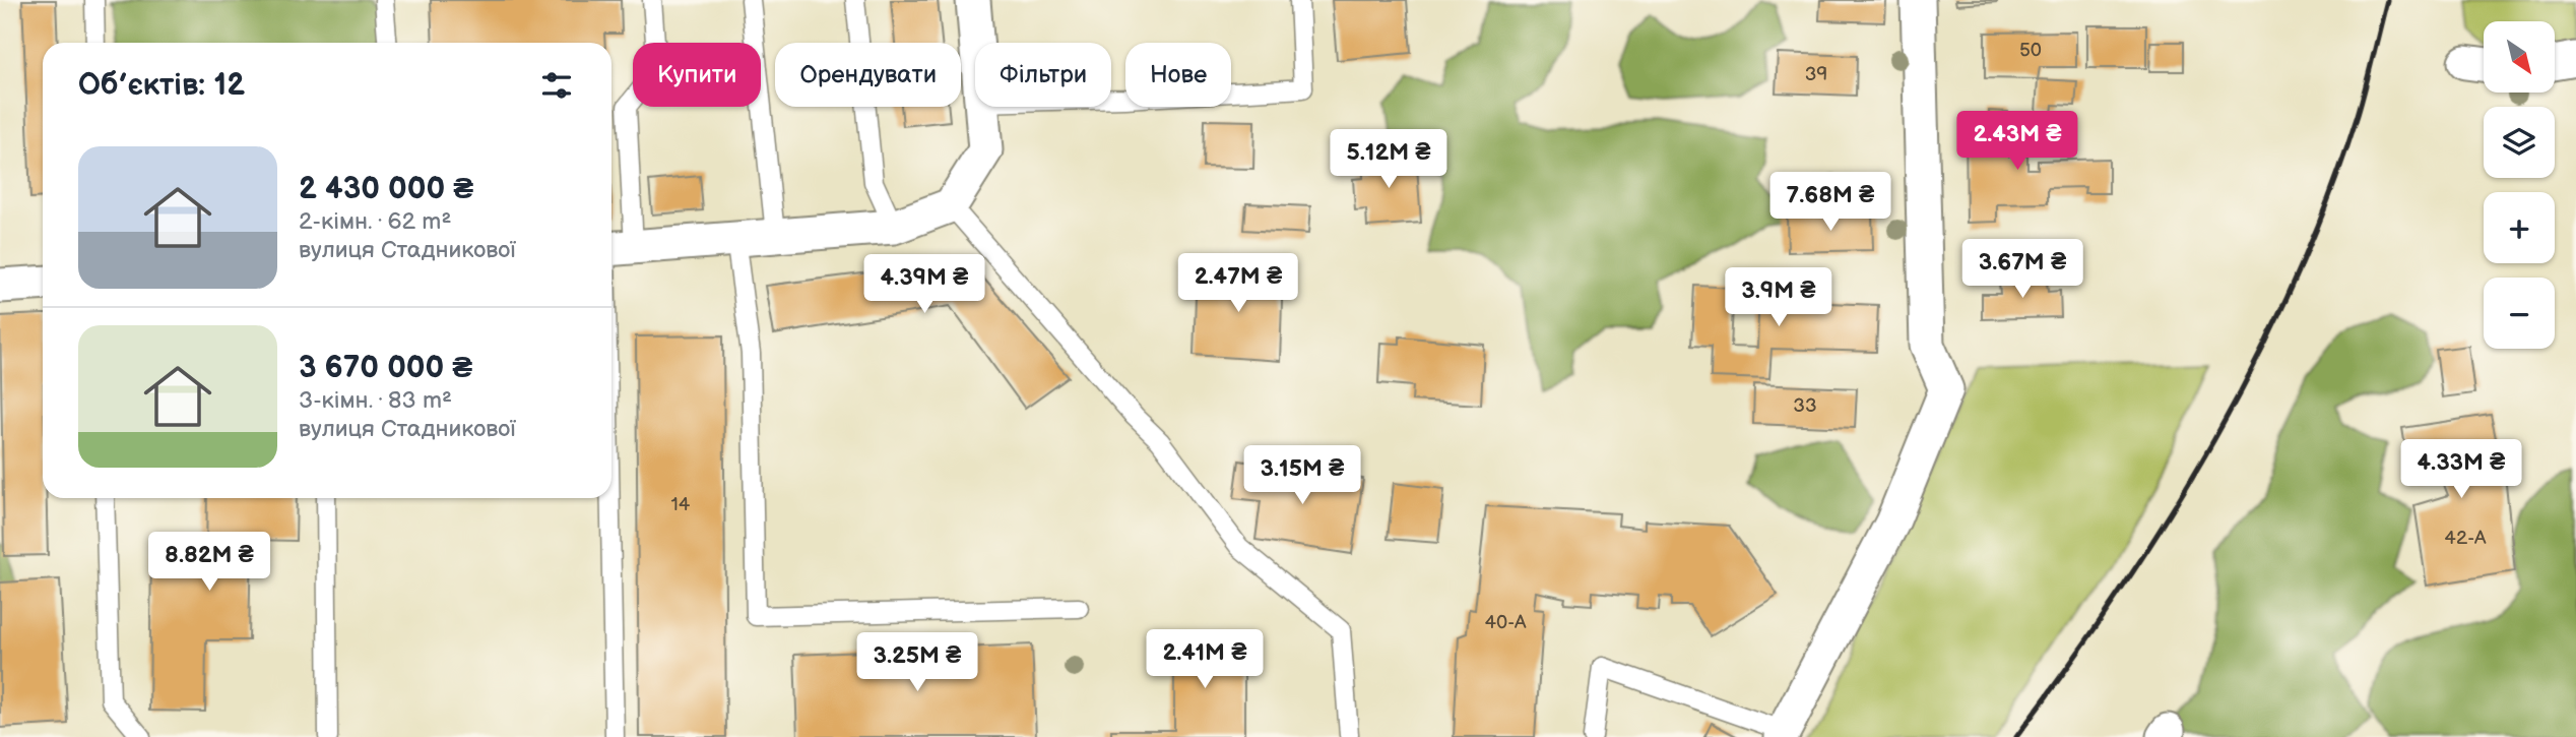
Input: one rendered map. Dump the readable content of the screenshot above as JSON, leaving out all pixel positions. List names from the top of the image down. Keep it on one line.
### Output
{"house_numbers":["50","39","33","14","42-А","40-А"],"north":"bottom right","page":{"map_buttons":["+","−"],"chip":["Купити","Орендувати","Фільтри","Нове"],"heading":"Об’єктів: 12","price":["2.43M ₴","5.12M ₴","7.68M ₴","3.67M ₴","2.47M ₴","4.39M ₴","3.9M ₴","4.33M ₴","3.15M ₴","8.82M ₴","2.41M ₴","3.25M ₴"],"list":[{"name":"2 430 000 ₴","note":"2-кімн. · 62 m² · вулиця Стадникової"},{"name":"3 670 000 ₴","note":"3-кімн. · 83 m² · вулиця Стадникової"}]}}
